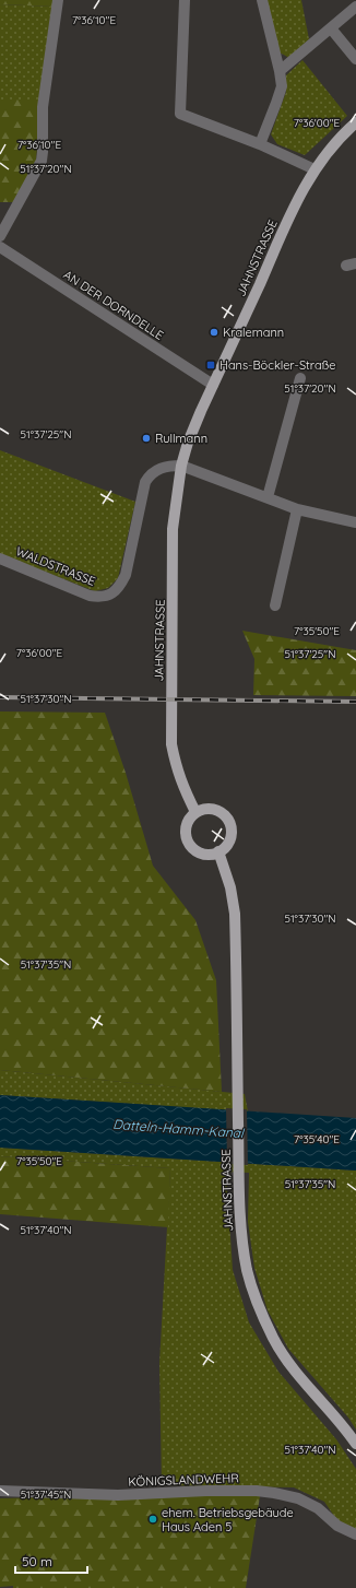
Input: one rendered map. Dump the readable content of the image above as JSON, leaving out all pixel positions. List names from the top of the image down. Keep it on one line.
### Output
{"streets":{"main road":["JAHNSTRASSE"],"street":["AN DER DORNDELLE","WALDSTRASSE","KÖNIGSLANDWEHR"]},"crossings":[["JAHNSTRASSE","AN DER DORNDELLE"],["JAHNSTRASSE","WALDSTRASSE"]],"water":["Datteln-Hamm-Kanal"],"places":{"other":["Kralemann","Rullmann","ehem. Betriebsgebäude Haus Aden 5"],"transit":["Hans-Böckler-Straße"]},"scale_bar":"50 m","coordinates":["7°36'10\"E","7°36'00\"E","51°37'20\"N","51°37'25\"N","7°35'50\"E","51°37'30\"N","51°37'35\"N","7°35'40\"E","51°37'40\"N","51°37'45\"N"]}
